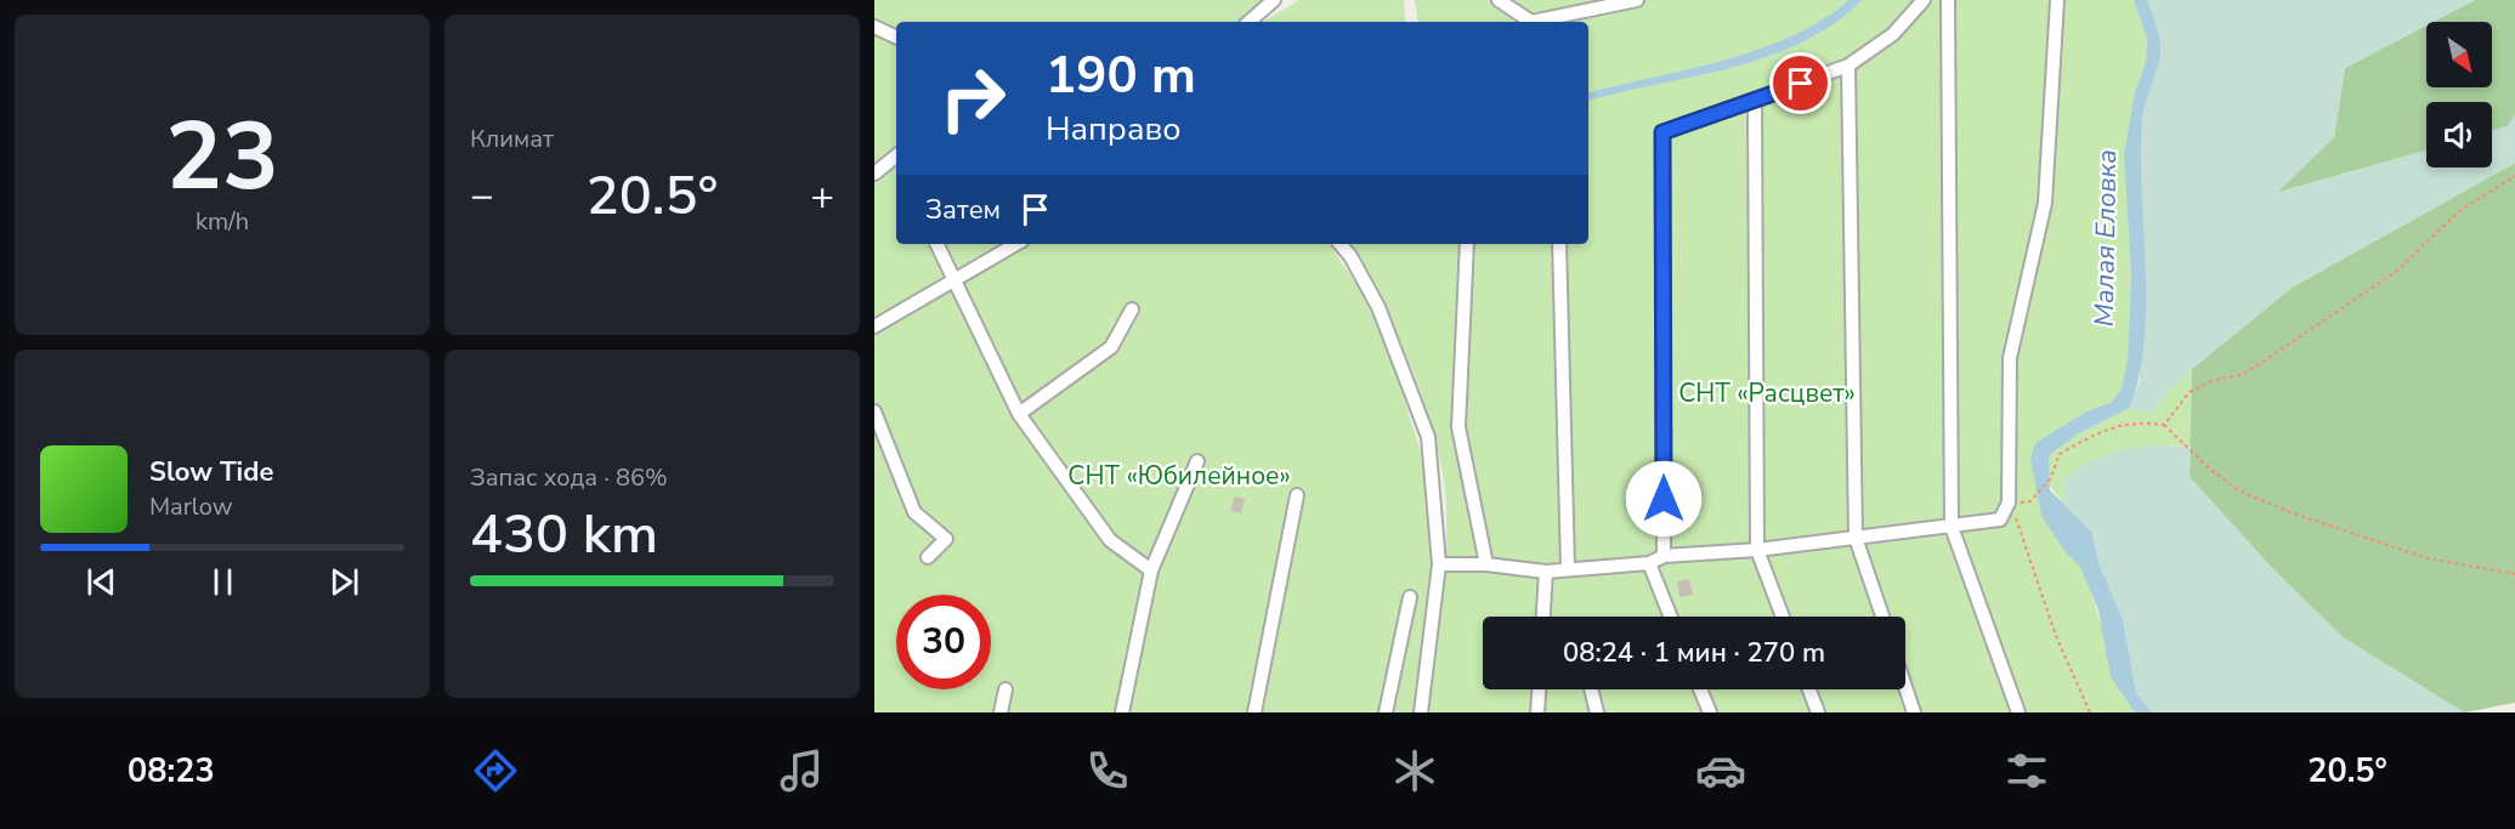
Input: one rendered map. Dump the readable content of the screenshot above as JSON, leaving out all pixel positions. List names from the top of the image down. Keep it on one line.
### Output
{"water":["Малая Еловка"],"parks":["СНТ «Расцвет»","СНТ «Юбилейное»"],"north":"bottom right","page":{"tile":[["23","km/h"],"Климат",["Запас хода · 86%","430 km"]],"turn":["190 m","Направо"],"heat":["−","20.5°","+"],"then":"Затем","song":["Slow Tide","Marlow"],"limit":"30","trip":"08:24 · 1 мин · 270 m","tabs":["08:23","20.5°"]}}
